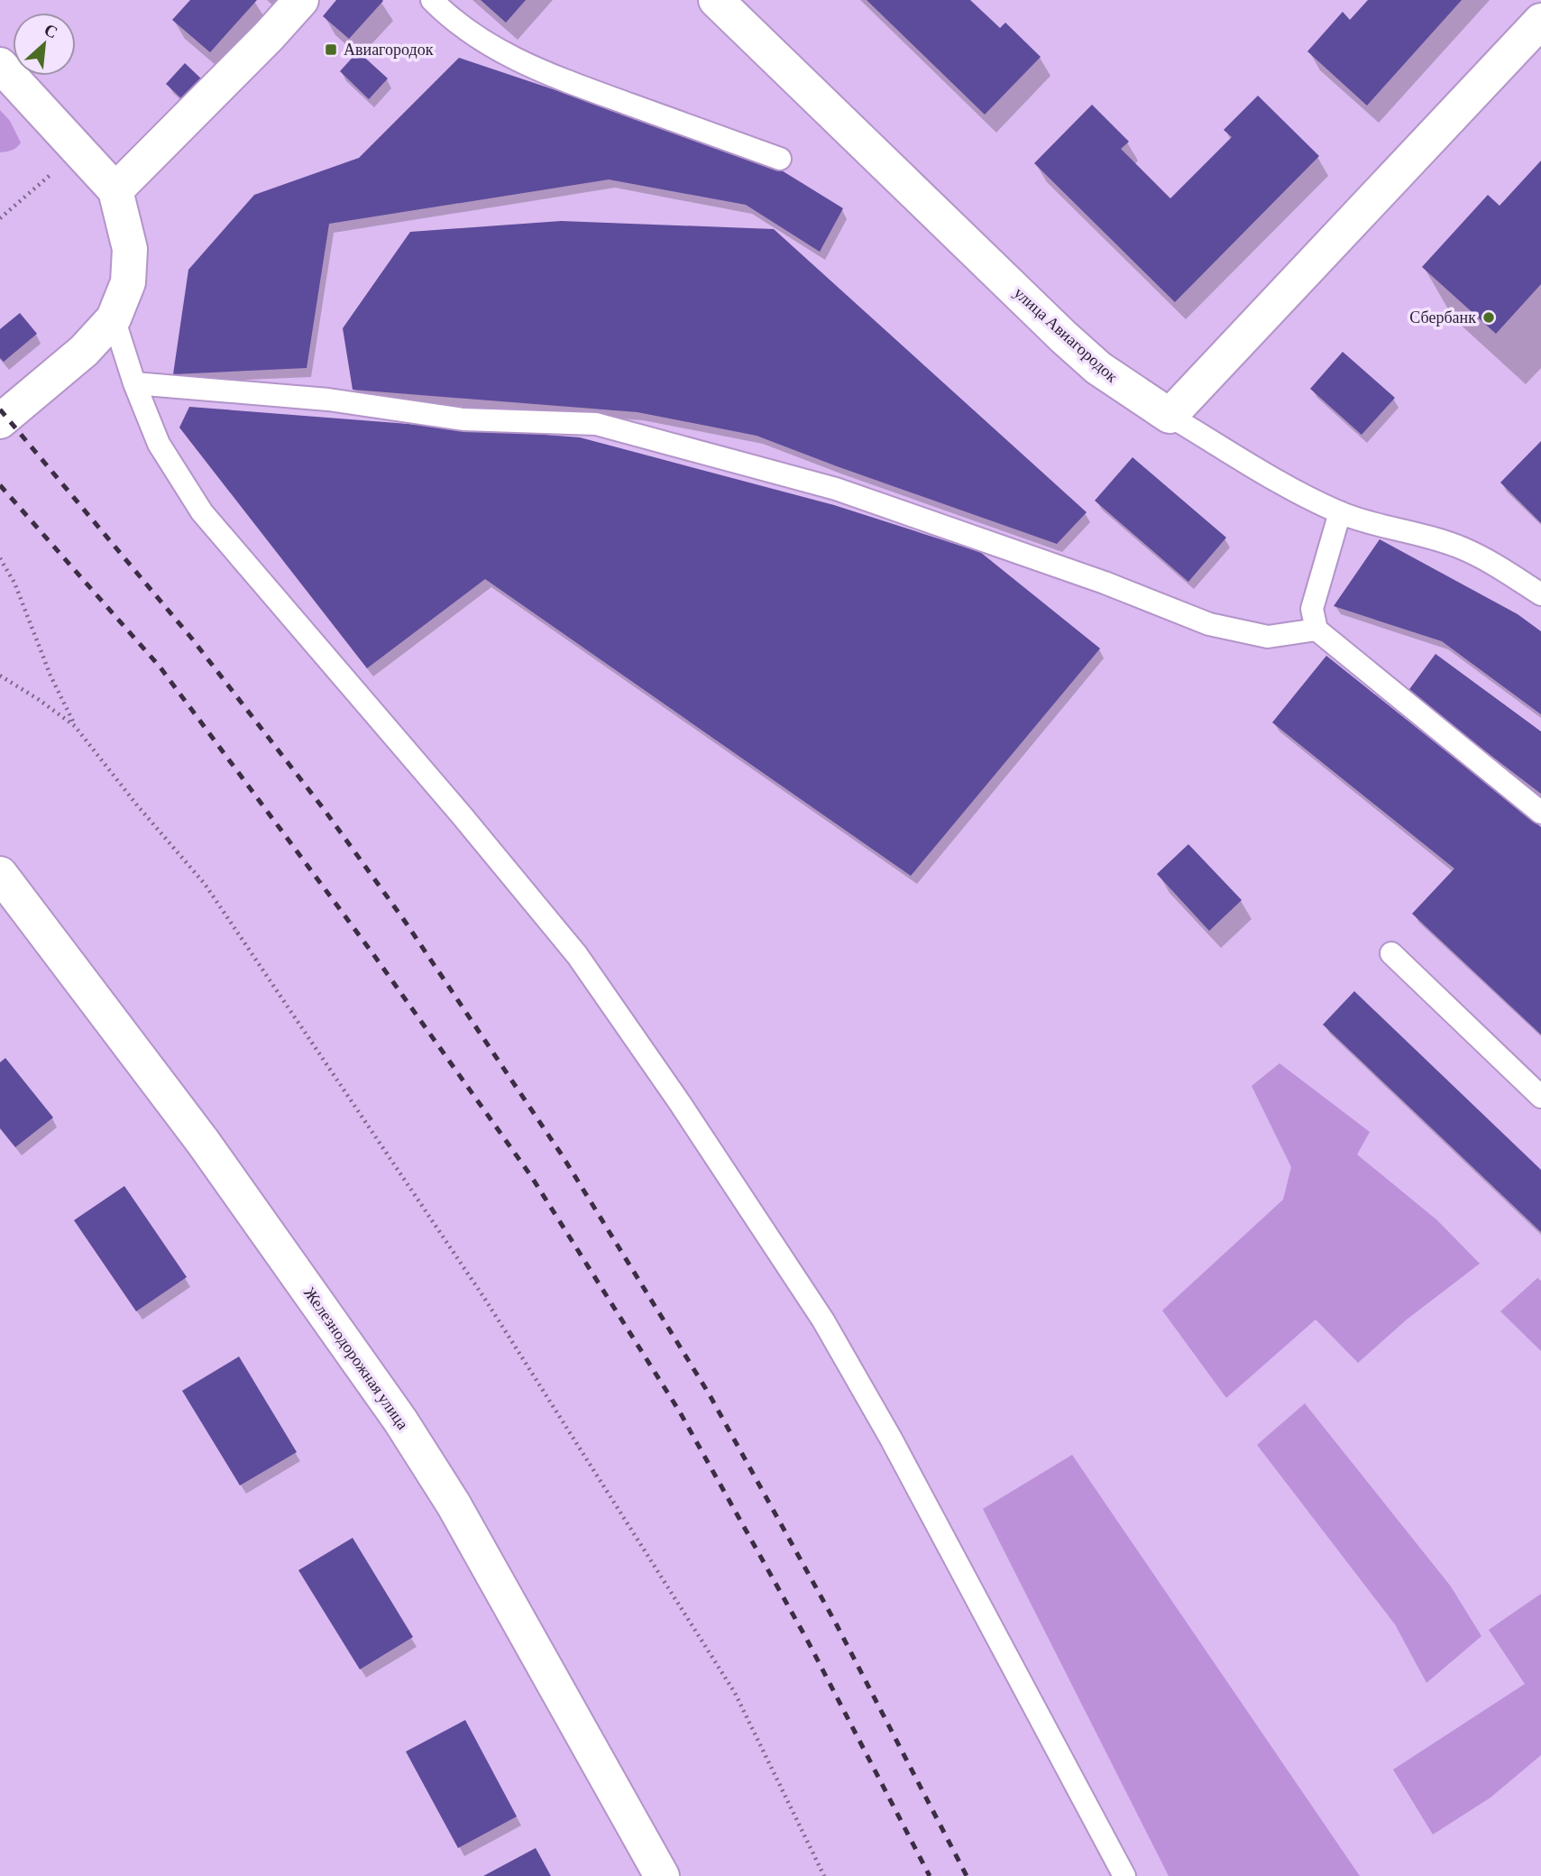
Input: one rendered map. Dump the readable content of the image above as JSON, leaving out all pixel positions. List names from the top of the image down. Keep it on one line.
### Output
{"streets":{"street":["улица Авиагородок","Железнодорожная улица"]},"places":{"transit":["Авиагородок"],"other":["Сбербанк"]},"north":"top right"}
